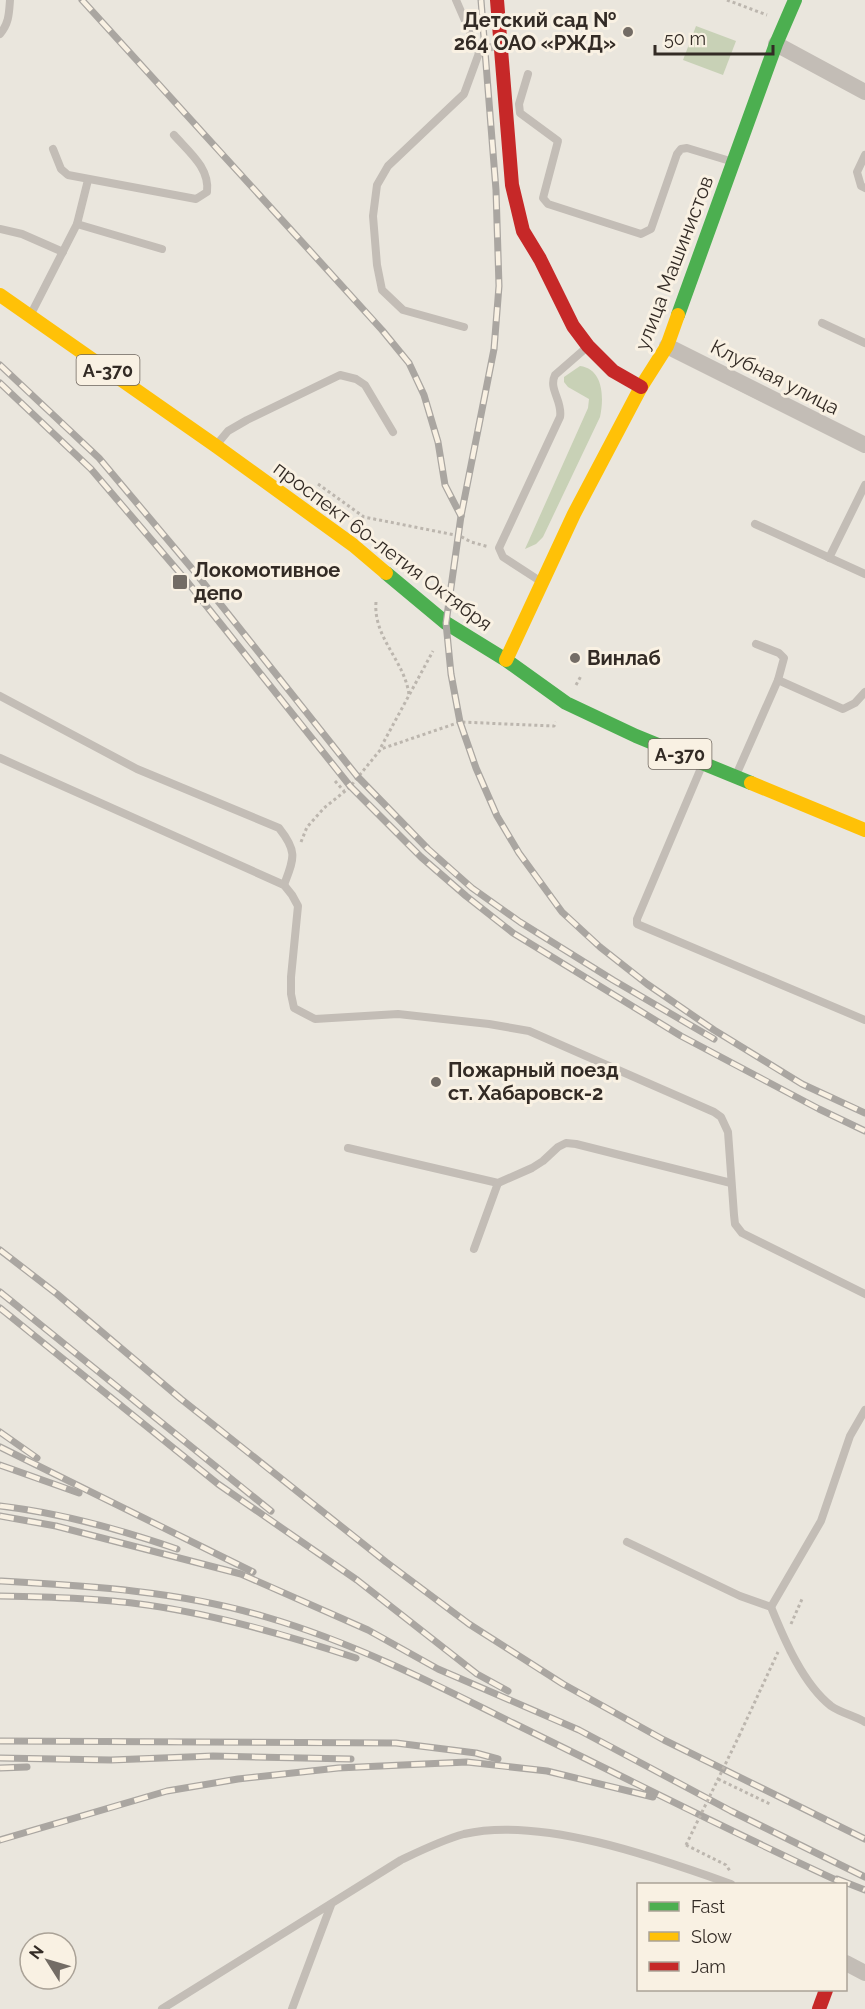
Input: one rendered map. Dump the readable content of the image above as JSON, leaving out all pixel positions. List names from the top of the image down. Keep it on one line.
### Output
{"streets":{"main road":["улица Машинистов","А-370","проспект 60-летия Октября"],"street":["Клубная улица"]},"crossings":[["улица Машинистов","Клубная улица"],["улица Машинистов","проспект 60-летия Октября"]],"places":{"other":["Детский сад № 264 ОАО «РЖД»","Винлаб","Пожарный поезд ст. Хабаровск-2"],"transit":["Локомотивное депо"]},"legend":["Fast","Slow","Jam"],"scale_bar":"50 m","north":"top left"}
